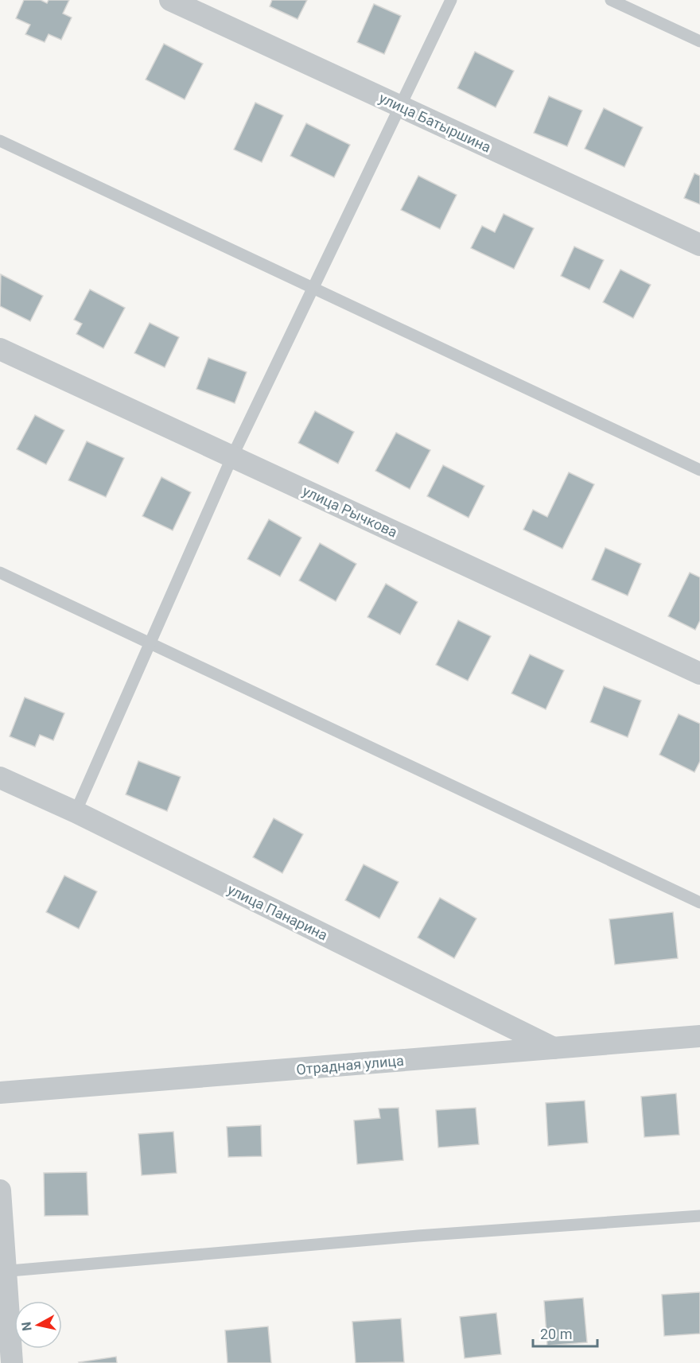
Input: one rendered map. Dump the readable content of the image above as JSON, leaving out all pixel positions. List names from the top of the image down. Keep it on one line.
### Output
{"streets":{"street":["улица Батыршина","улица Рычкова","улица Панарина","Отрадная улица"]},"crossings":[["улица Панарина","Отрадная улица"]],"scale_bar":"20 m","north":"left"}
